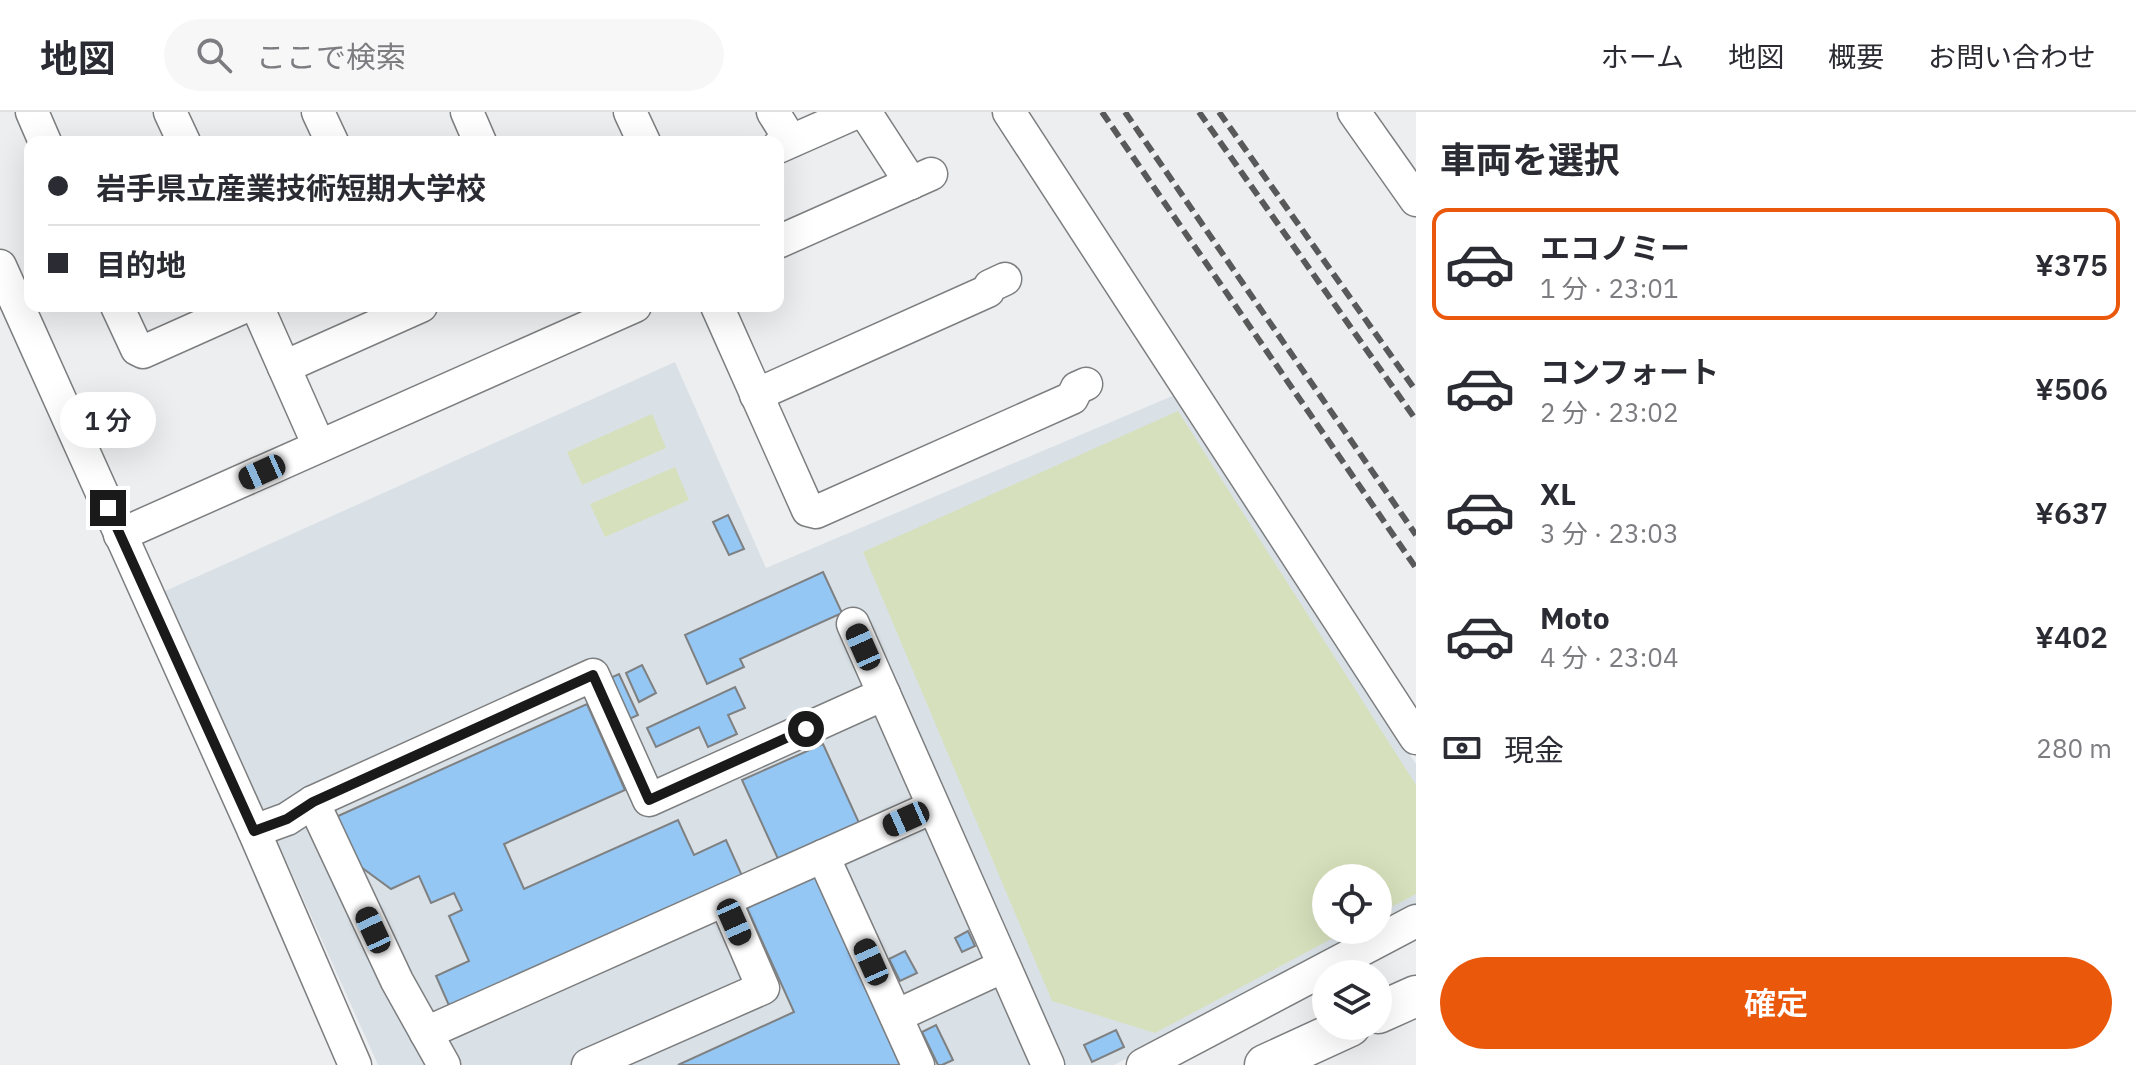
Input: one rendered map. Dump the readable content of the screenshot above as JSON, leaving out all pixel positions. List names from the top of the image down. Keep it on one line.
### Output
{"page":{"header":"地図","search":"ここで検索","nav":["ホーム","地図","概要","お問い合わせ"],"heading":"車両を選択","banner":["岩手県立産業技術短期大学校","目的地"],"list":[{"name":"エコノミー","note":"1 分 · 23:01","value":"¥375"},{"name":"コンフォート","note":"2 分 · 23:02","value":"¥506"},{"name":"XL","note":"3 分 · 23:03","value":"¥637"},{"name":"Moto","note":"4 分 · 23:04","value":"¥402"}],"bubble":"1 分","pay":["現金","280 m"],"buttons":"確定"}}
